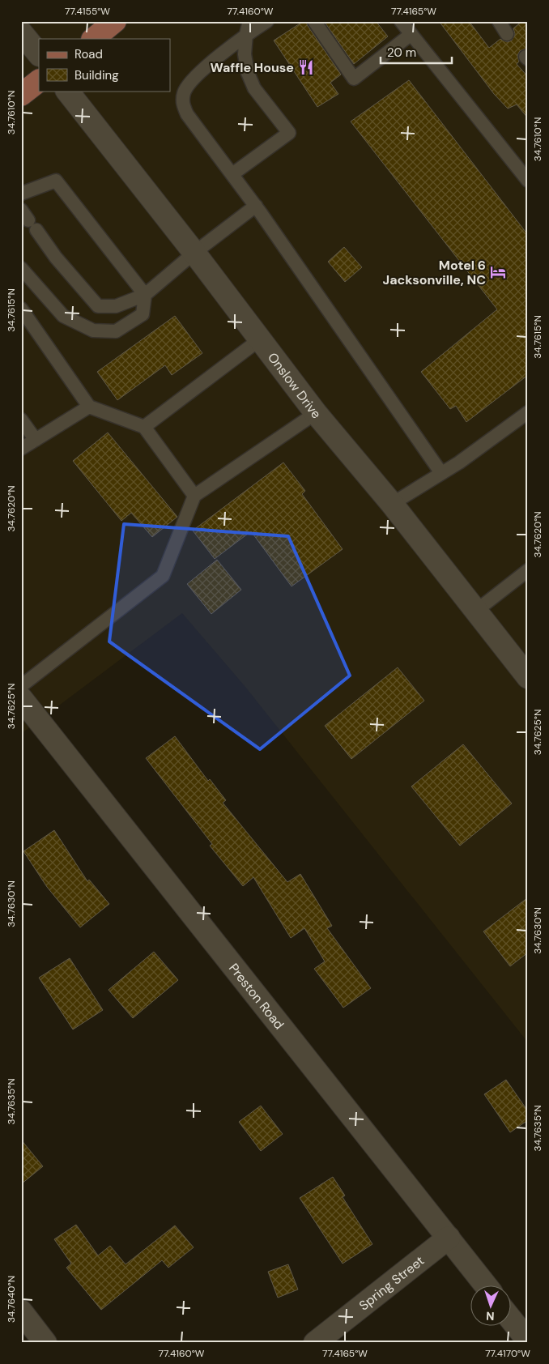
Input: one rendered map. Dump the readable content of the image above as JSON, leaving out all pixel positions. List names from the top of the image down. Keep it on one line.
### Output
{"streets":{"street":["Onslow Drive","Preston Road","Spring Street"]},"crossings":[["Preston Road","Spring Street"]],"places":{"restaurant":["Waffle House"],"hotel":["Motel 6 Jacksonville, NC"]},"legend":["Road","Building"],"scale_bar":"20 m","north":"bottom","coordinates":["77.4155°W","77.4160°W","77.4165°W","34.7610°N","34.7615°N","34.7620°N","34.7625°N","34.7630°N","34.7635°N","34.7640°N","77.4170°W"]}
